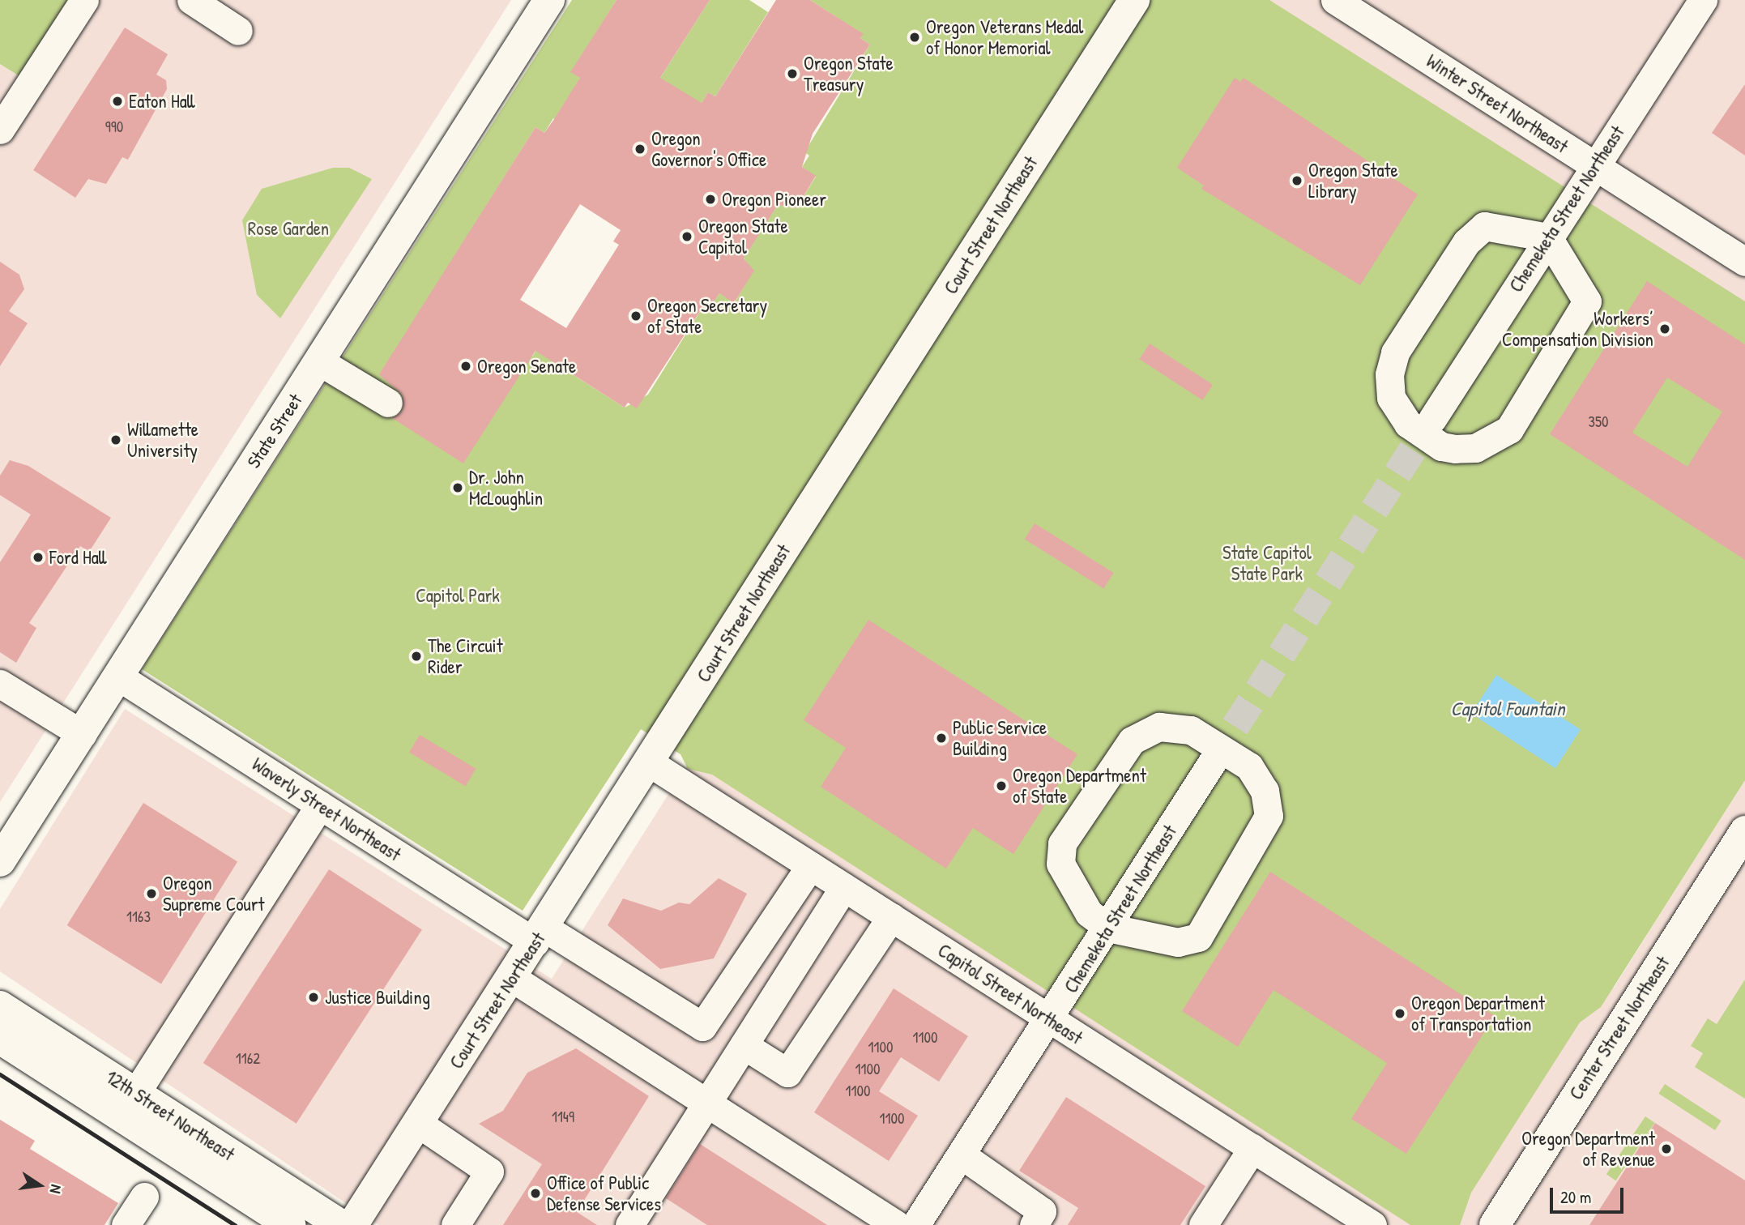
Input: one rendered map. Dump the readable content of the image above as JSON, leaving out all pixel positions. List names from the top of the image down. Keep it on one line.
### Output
{"streets":{"main road":["Court Street Northeast","State Street","Center Street Northeast","12th Street Northeast"],"street":["Winter Street Northeast","Chemeketa Street Northeast","Waverly Street Northeast","Capitol Street Northeast"]},"crossings":[["Winter Street Northeast","Chemeketa Street Northeast"],["Chemeketa Street Northeast","Capitol Street Northeast"],["Court Street Northeast","Waverly Street Northeast"],["Court Street Northeast","Capitol Street Northeast"],["State Street","Waverly Street Northeast"],["Waverly Street Northeast","Capitol Street Northeast"]],"water":["Capitol Fountain"],"parks":["Rose Garden","State Capitol State Park","Capitol Park"],"places":["Oregon Veterans Medal of Honor Memorial","Oregon State Treasury","Eaton Hall","Oregon Governor's Office","Oregon State Library","Oregon Pioneer","Oregon State Capitol","Oregon Secretary of State","Workers’ Compensation Division","Oregon Senate","Willamette University","Dr. John McLoughlin","Ford Hall","The Circuit Rider","Public Service Building","Oregon Department of State","Oregon Supreme Court","Justice Building","Oregon Department of Transportation","Oregon Department of Revenue","Office of Public Defense Services"],"house_numbers":["990","350","1163","1100","1100","1162","1100","1100","1149","1100"],"scale_bar":"20 m","north":"right"}
